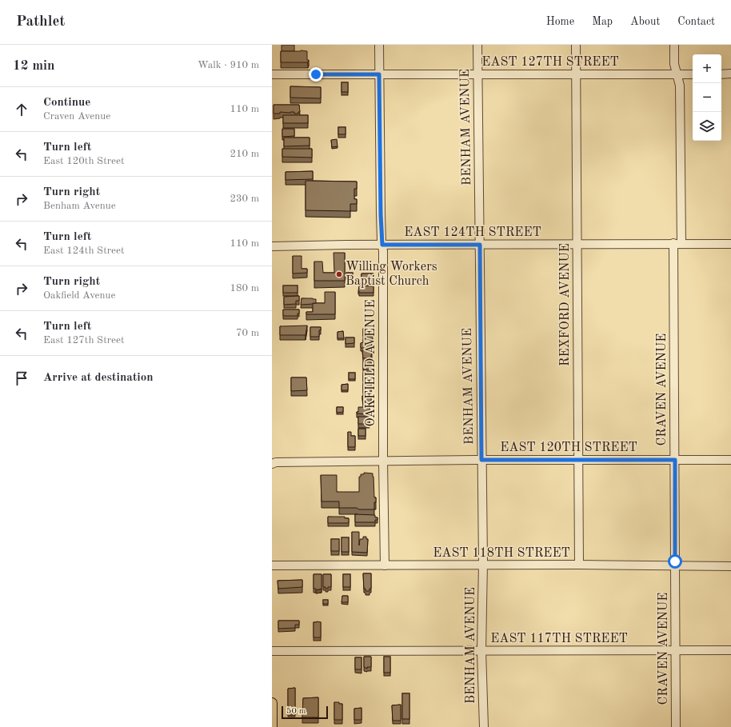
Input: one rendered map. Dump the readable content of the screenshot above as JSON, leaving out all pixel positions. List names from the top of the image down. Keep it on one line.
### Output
{"streets":{"street":["EAST 127TH STREET","BENHAM AVENUE","EAST 124TH STREET","REXFORD AVENUE","OAKFIELD AVENUE","CRAVEN AVENUE","EAST 120TH STREET","EAST 118TH STREET","EAST 117TH STREET"]},"crossings":[["EAST 127TH STREET","BENHAM AVENUE"],["EAST 127TH STREET","REXFORD AVENUE"],["EAST 127TH STREET","OAKFIELD AVENUE"],["EAST 127TH STREET","CRAVEN AVENUE"],["BENHAM AVENUE","EAST 124TH STREET"],["BENHAM AVENUE","EAST 120TH STREET"],["BENHAM AVENUE","EAST 118TH STREET"],["BENHAM AVENUE","EAST 117TH STREET"],["EAST 124TH STREET","REXFORD AVENUE"],["EAST 124TH STREET","OAKFIELD AVENUE"],["EAST 124TH STREET","CRAVEN AVENUE"],["REXFORD AVENUE","EAST 120TH STREET"],["REXFORD AVENUE","EAST 118TH STREET"],["OAKFIELD AVENUE","EAST 120TH STREET"],["OAKFIELD AVENUE","EAST 118TH STREET"],["CRAVEN AVENUE","EAST 120TH STREET"],["CRAVEN AVENUE","EAST 118TH STREET"],["CRAVEN AVENUE","EAST 117TH STREET"]],"places":["Willing Workers Baptist Church"],"scale_bar":"50 m","page":{"header":"Pathlet","nav":["Home","Map","About","Contact"],"heading":["12 min","Walk · 910 m"],"map_buttons":["+","−"],"list":[["Continue","Craven Avenue","110 m"],["Turn left","East 120th Street","210 m"],["Turn right","Benham Avenue","230 m"],["Turn left","East 124th Street","110 m"],["Turn right","Oakfield Avenue","180 m"],["Turn left","East 127th Street","70 m"],"Arrive at destination"],"scale":"50 m"}}
